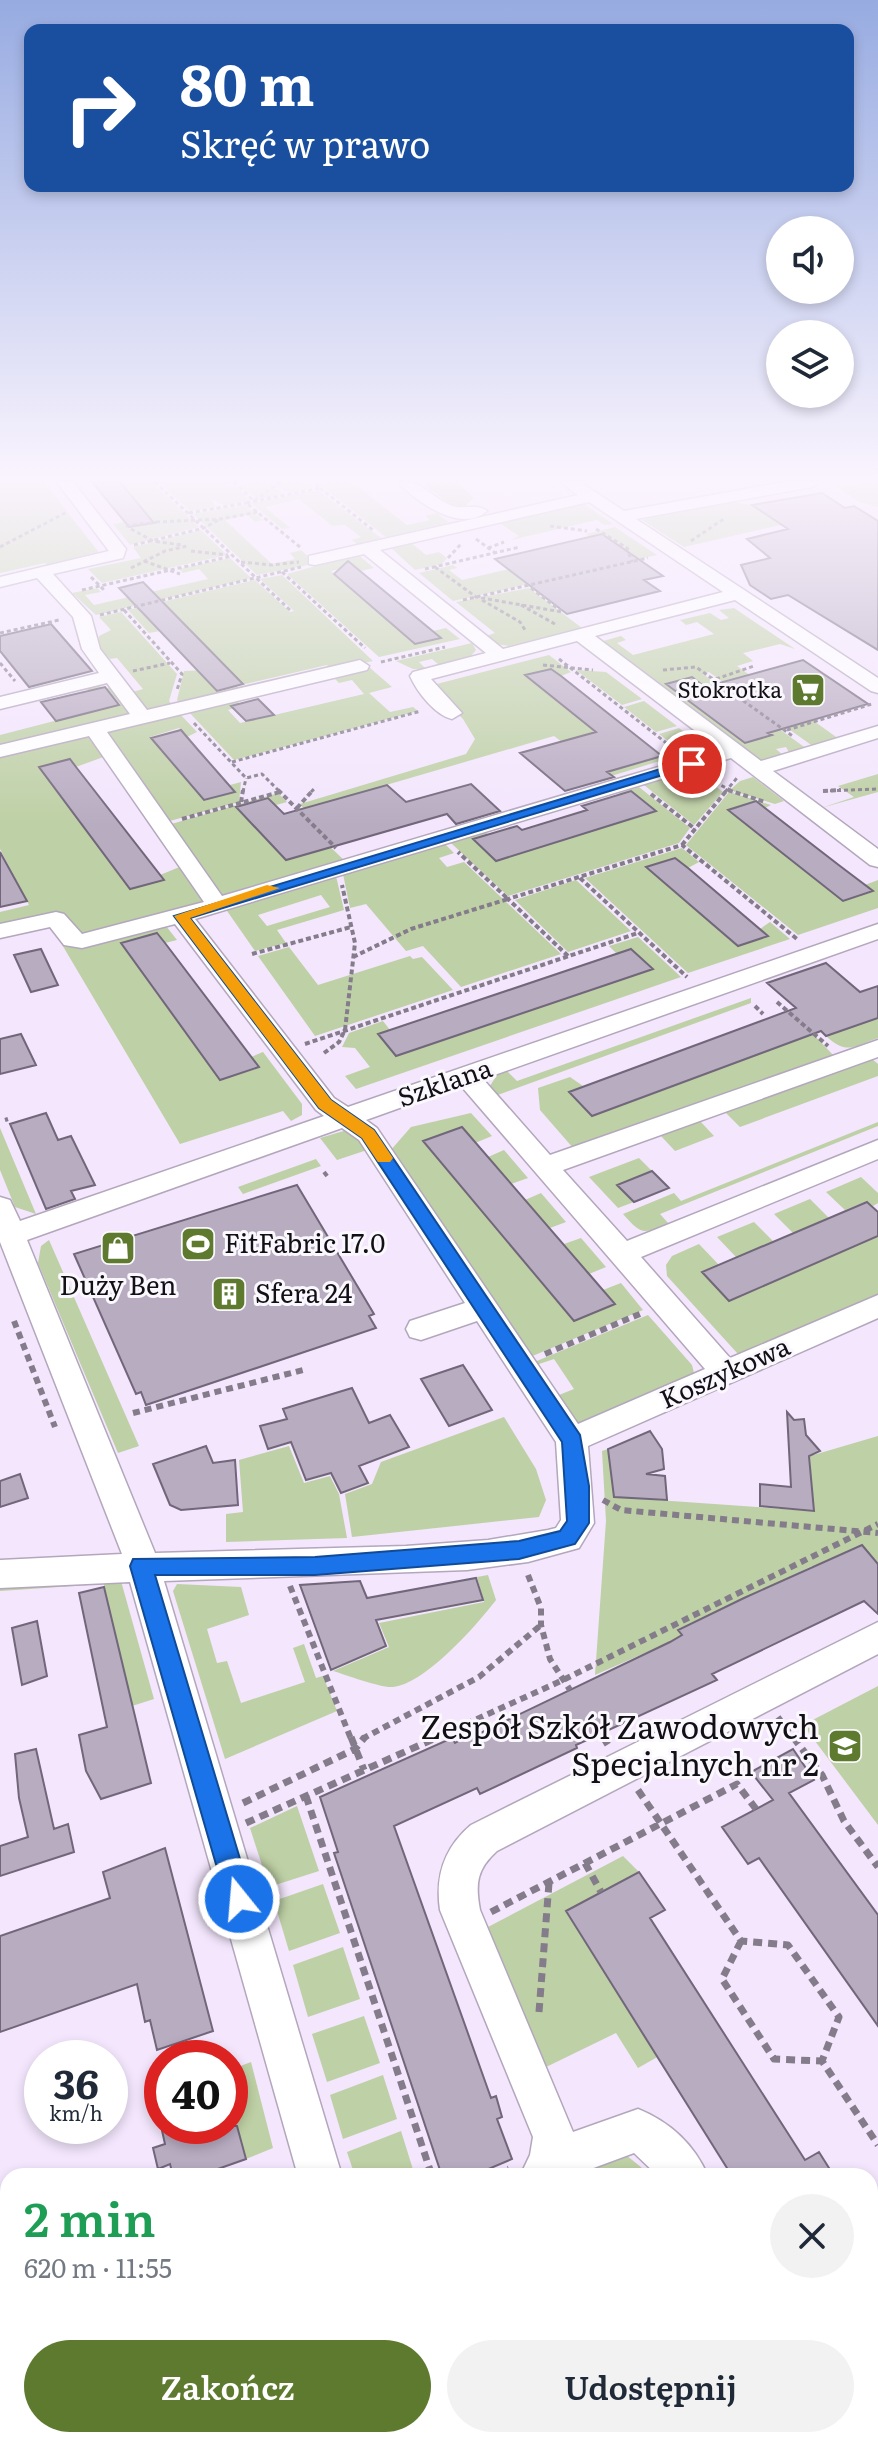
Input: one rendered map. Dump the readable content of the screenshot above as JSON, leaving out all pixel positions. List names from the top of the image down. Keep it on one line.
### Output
{"streets":{"street":["Szklana","Koszykowa"]},"places":{"supermarket":["Stokrotka"],"sports":["FitFabric 17.0"],"shop":["Duży Ben"],"building":["Sfera 24"],"school or university":["Zespół Szkół Zawodowych Specjalnych nr 2"]},"page":{"turn":["80 m","Skręć w prawo"],"speed":"36 km/h","limit":"40","heading":["2 min","620 m · 11:55"],"buttons":["Zakończ","Udostępnij"]}}
